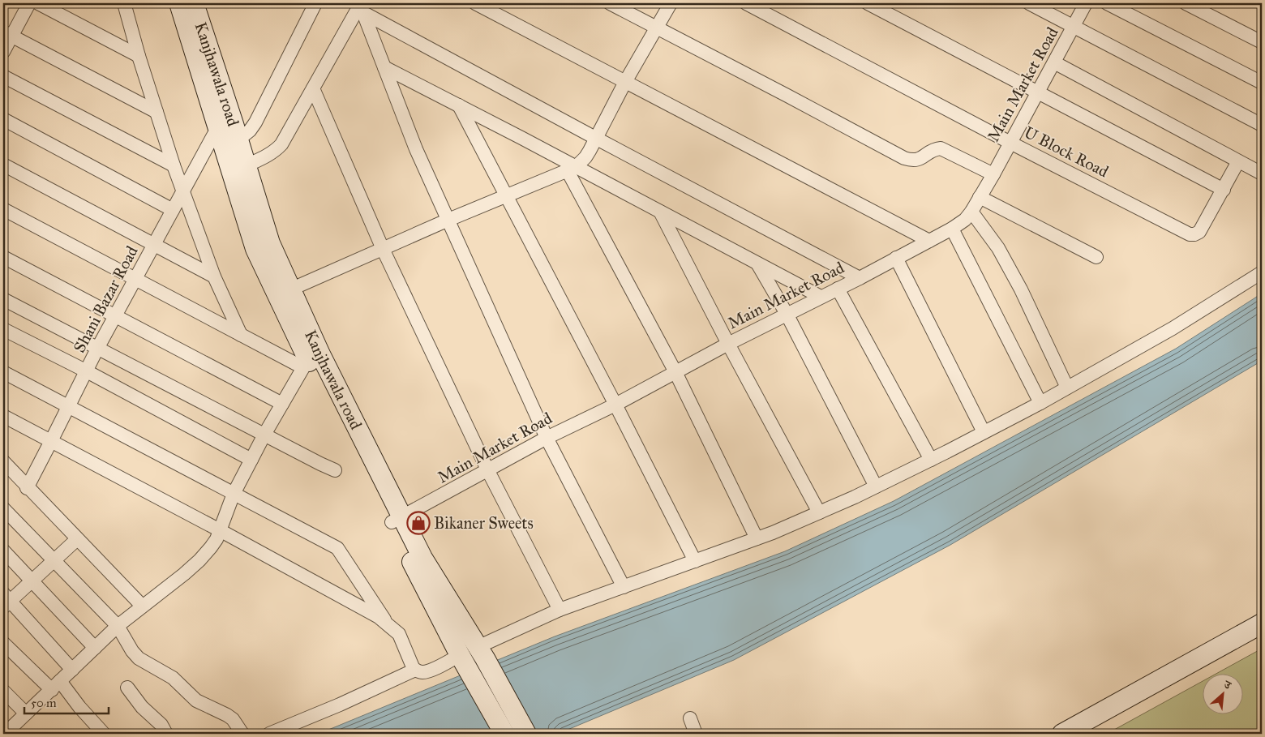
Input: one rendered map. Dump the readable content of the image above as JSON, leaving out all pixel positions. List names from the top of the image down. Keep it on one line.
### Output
{"streets":{"main road":["Kanjhawala road"],"street":["Main Market Road","U Block Road","Shani Bazar Road"]},"crossings":[["Kanjhawala road","Main Market Road"],["Kanjhawala road","Shani Bazar Road"],["Main Market Road","U Block Road"]],"places":{"shop":["Bikaner Sweets"]},"scale_bar":"50 m","north":"top right"}
